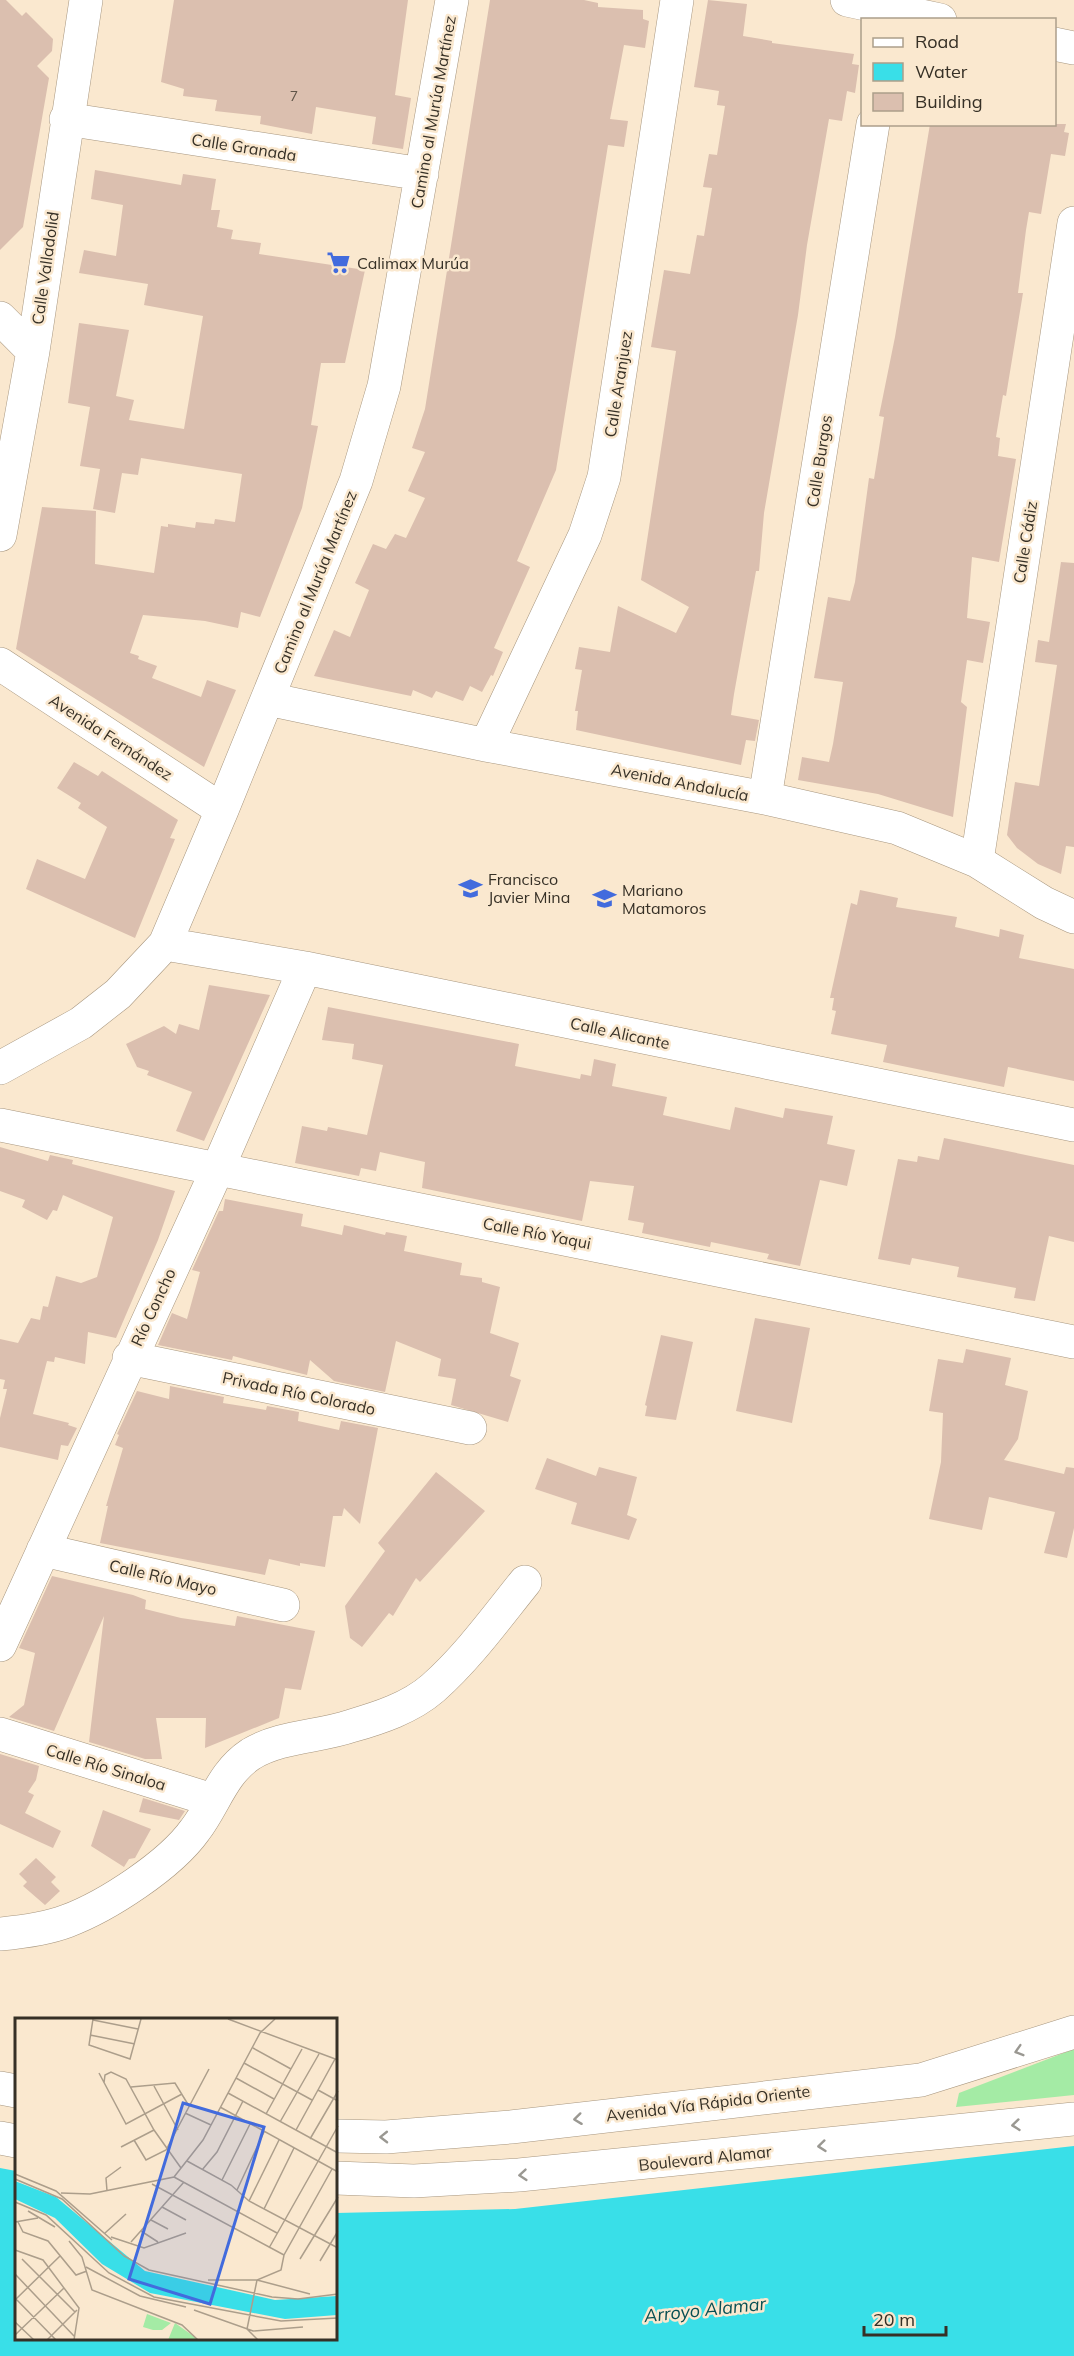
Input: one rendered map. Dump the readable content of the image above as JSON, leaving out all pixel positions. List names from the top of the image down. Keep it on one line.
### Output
{"streets":{"main road":["Camino al Murúa Martínez","Calle Granada","Calle Valladolid","Calle Aranjuez","Calle Burgos","Calle Cádiz","Avenida Fernández","Avenida Andalucía","Calle Alicante","Calle Río Yaqui","Río Concho","Privada Río Colorado","Calle Río Mayo","Calle Río Sinaloa","Avenida Vía Rápida Oriente","Boulevard Alamar"]},"crossings":[["Camino al Murúa Martínez","Calle Granada"],["Camino al Murúa Martínez","Avenida Fernández"],["Camino al Murúa Martínez","Avenida Andalucía"],["Camino al Murúa Martínez","Calle Alicante"],["Calle Granada","Calle Valladolid"],["Calle Aranjuez","Avenida Andalucía"],["Calle Burgos","Avenida Andalucía"],["Calle Cádiz","Avenida Andalucía"],["Calle Alicante","Río Concho"],["Calle Río Yaqui","Río Concho"],["Río Concho","Privada Río Colorado"],["Río Concho","Calle Río Mayo"]],"one_way":["Avenida Vía Rápida Oriente","Boulevard Alamar"],"water":["Arroyo Alamar"],"places":{"supermarket":["Calimax Murúa"],"school or university":["Francisco Javier Mina","Mariano Matamoros"]},"house_numbers":["7"],"legend":["Road","Water","Building"],"scale_bar":"20 m"}
